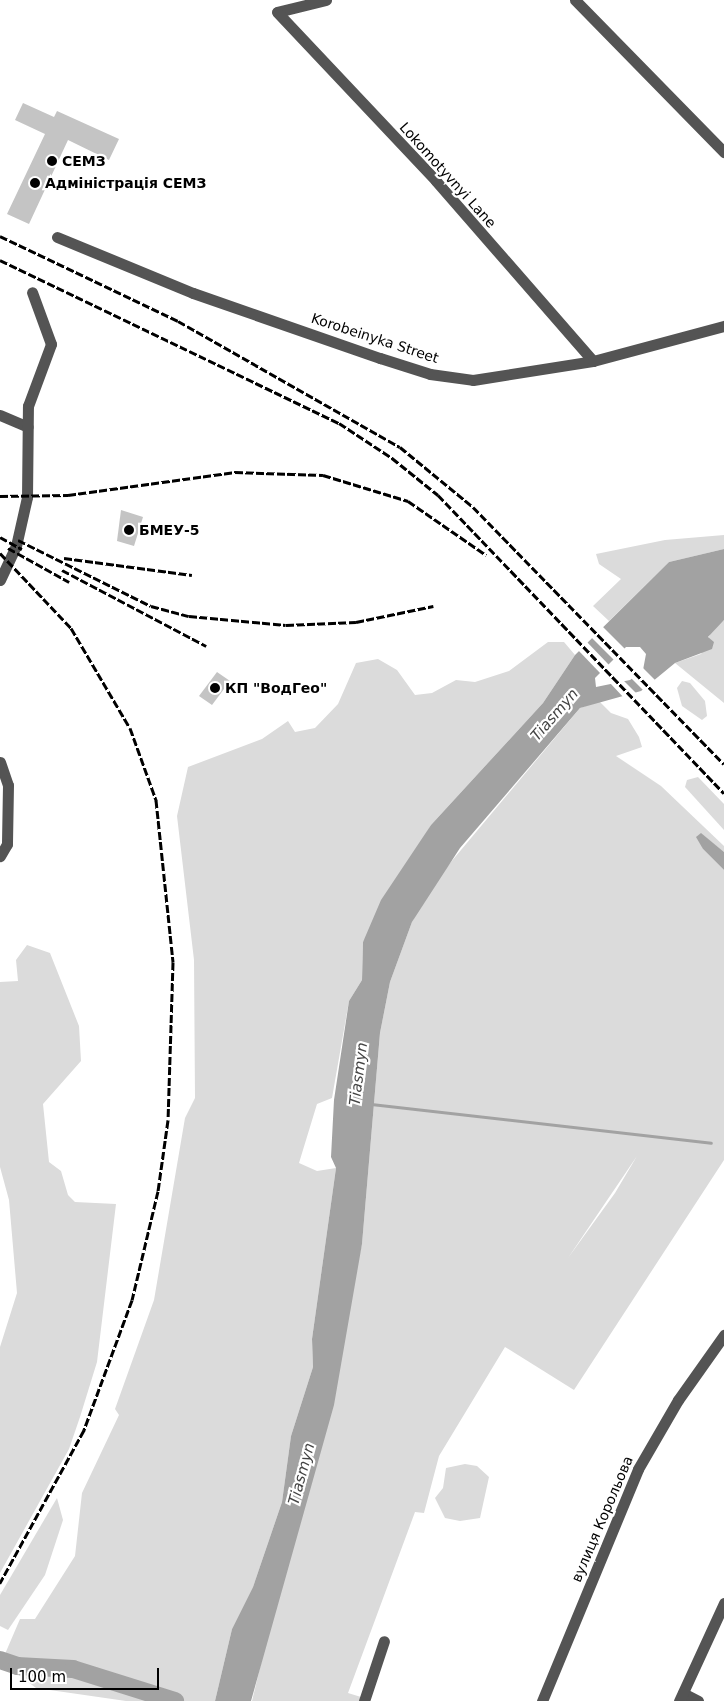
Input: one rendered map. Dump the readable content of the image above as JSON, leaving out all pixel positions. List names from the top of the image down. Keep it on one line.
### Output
{"streets":{"street":["Lokomotyvnyi Lane","Korobeinyka Street","вулиця Корольова"]},"crossings":[["Lokomotyvnyi Lane","Korobeinyka Street"]],"water":["Tiasmyn"],"places":["СЕМЗ","Адміністрація СЕМЗ","БМЕУ-5","КП \"ВодГео\""],"scale_bar":"100 m"}
